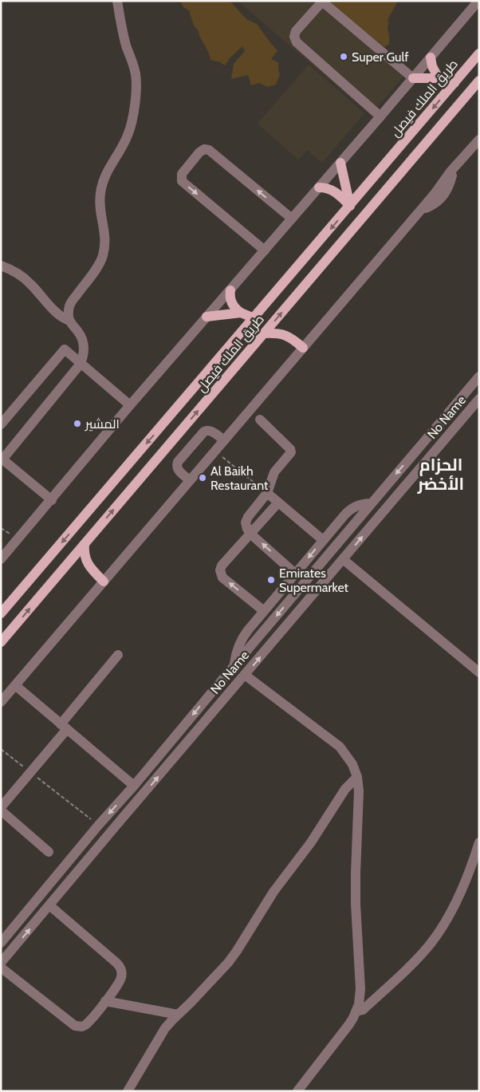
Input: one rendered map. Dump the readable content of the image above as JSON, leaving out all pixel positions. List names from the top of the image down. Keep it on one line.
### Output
{"streets":{"main road":["طريق الملك فيصل"],"street":["No Name"]},"districts":["الحزام الأخضر"],"places":["Super Gulf","المشير","Al Baikh Restaurant","Emirates Supermarket"]}
